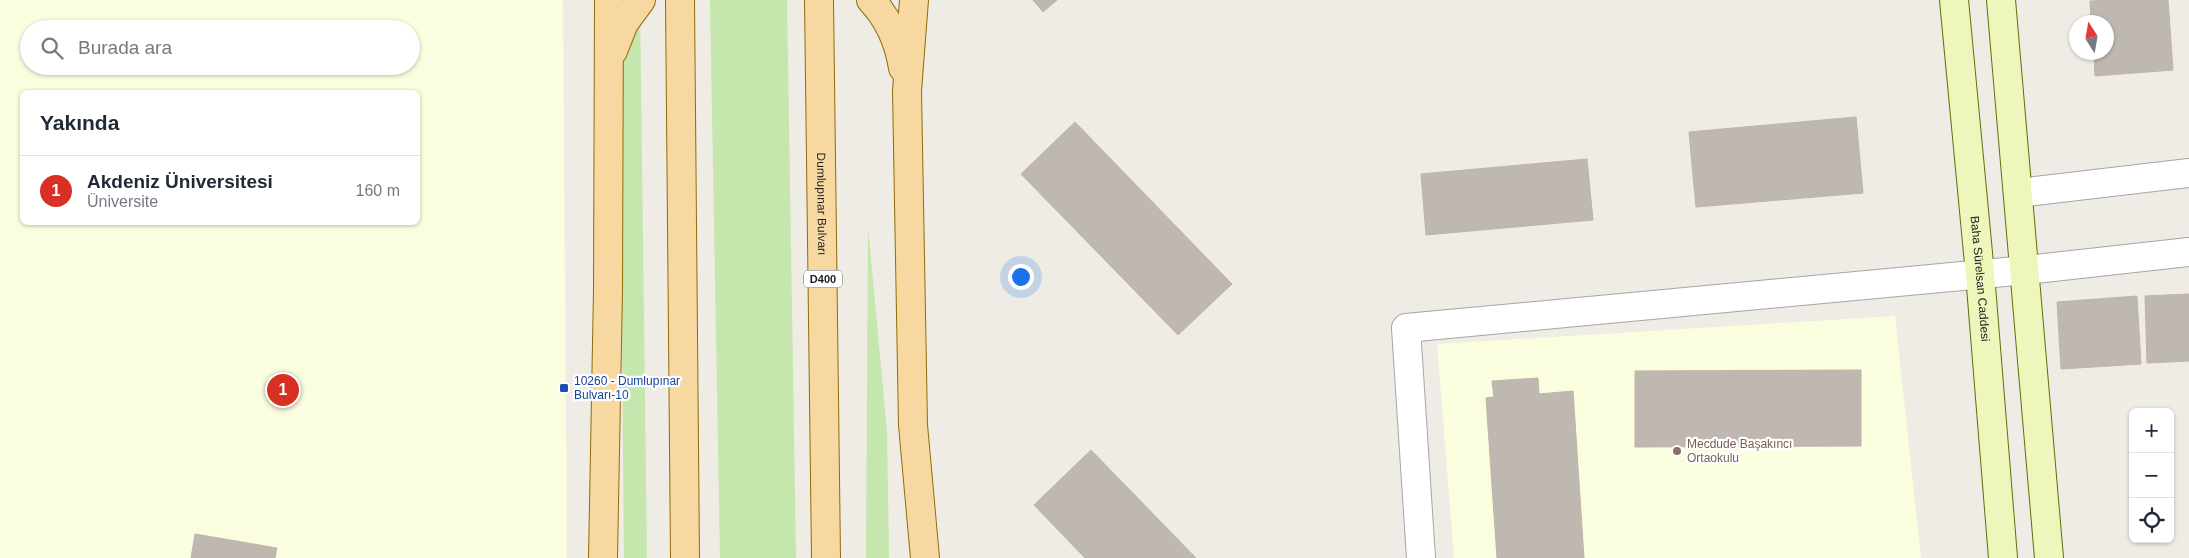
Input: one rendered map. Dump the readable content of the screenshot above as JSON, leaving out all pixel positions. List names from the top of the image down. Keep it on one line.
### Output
{"streets":{"main road":["Dumlupınar Bulvarı","D400","Baha Sürelsan Caddesi"]},"places":{"transit":["10260 - Dumlupınar Bulvarı-10"],"other":["Mecdude Başakıncı Ortaokulu"]},"north":"top","page":{"search":"Burada ara","heading":"Yakında","list":[{"mark":"1","name":"Akdeniz Üniversitesi","note":"Üniversite","value":"160 m"}],"pins":"1","map_buttons":["+","−"]}}
